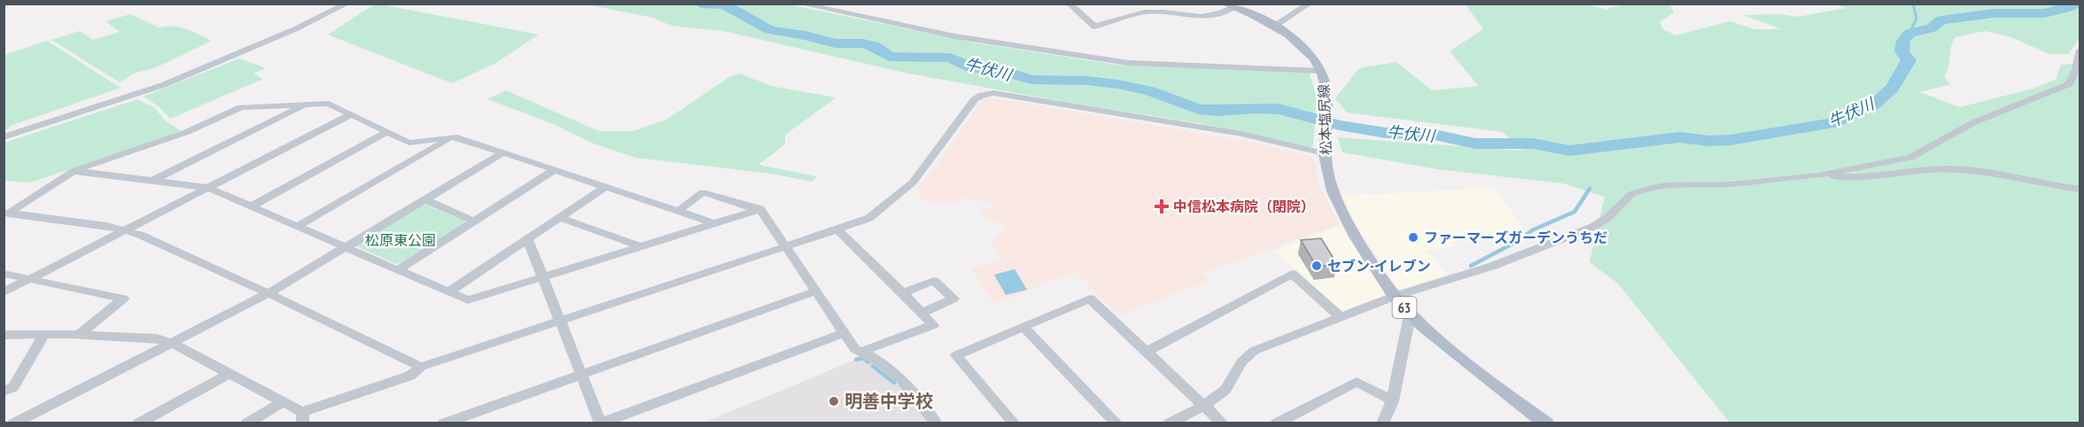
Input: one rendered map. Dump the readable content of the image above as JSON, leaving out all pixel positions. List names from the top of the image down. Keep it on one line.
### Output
{"streets":{"main road":["松本塩尻線","63"]},"water":["牛伏川"],"parks":["松原東公園"],"places":{"health":["中信松本病院（閉院）"],"other":["ファーマーズガーデンうちだ","セブン-イレブン","明善中学校"]}}
